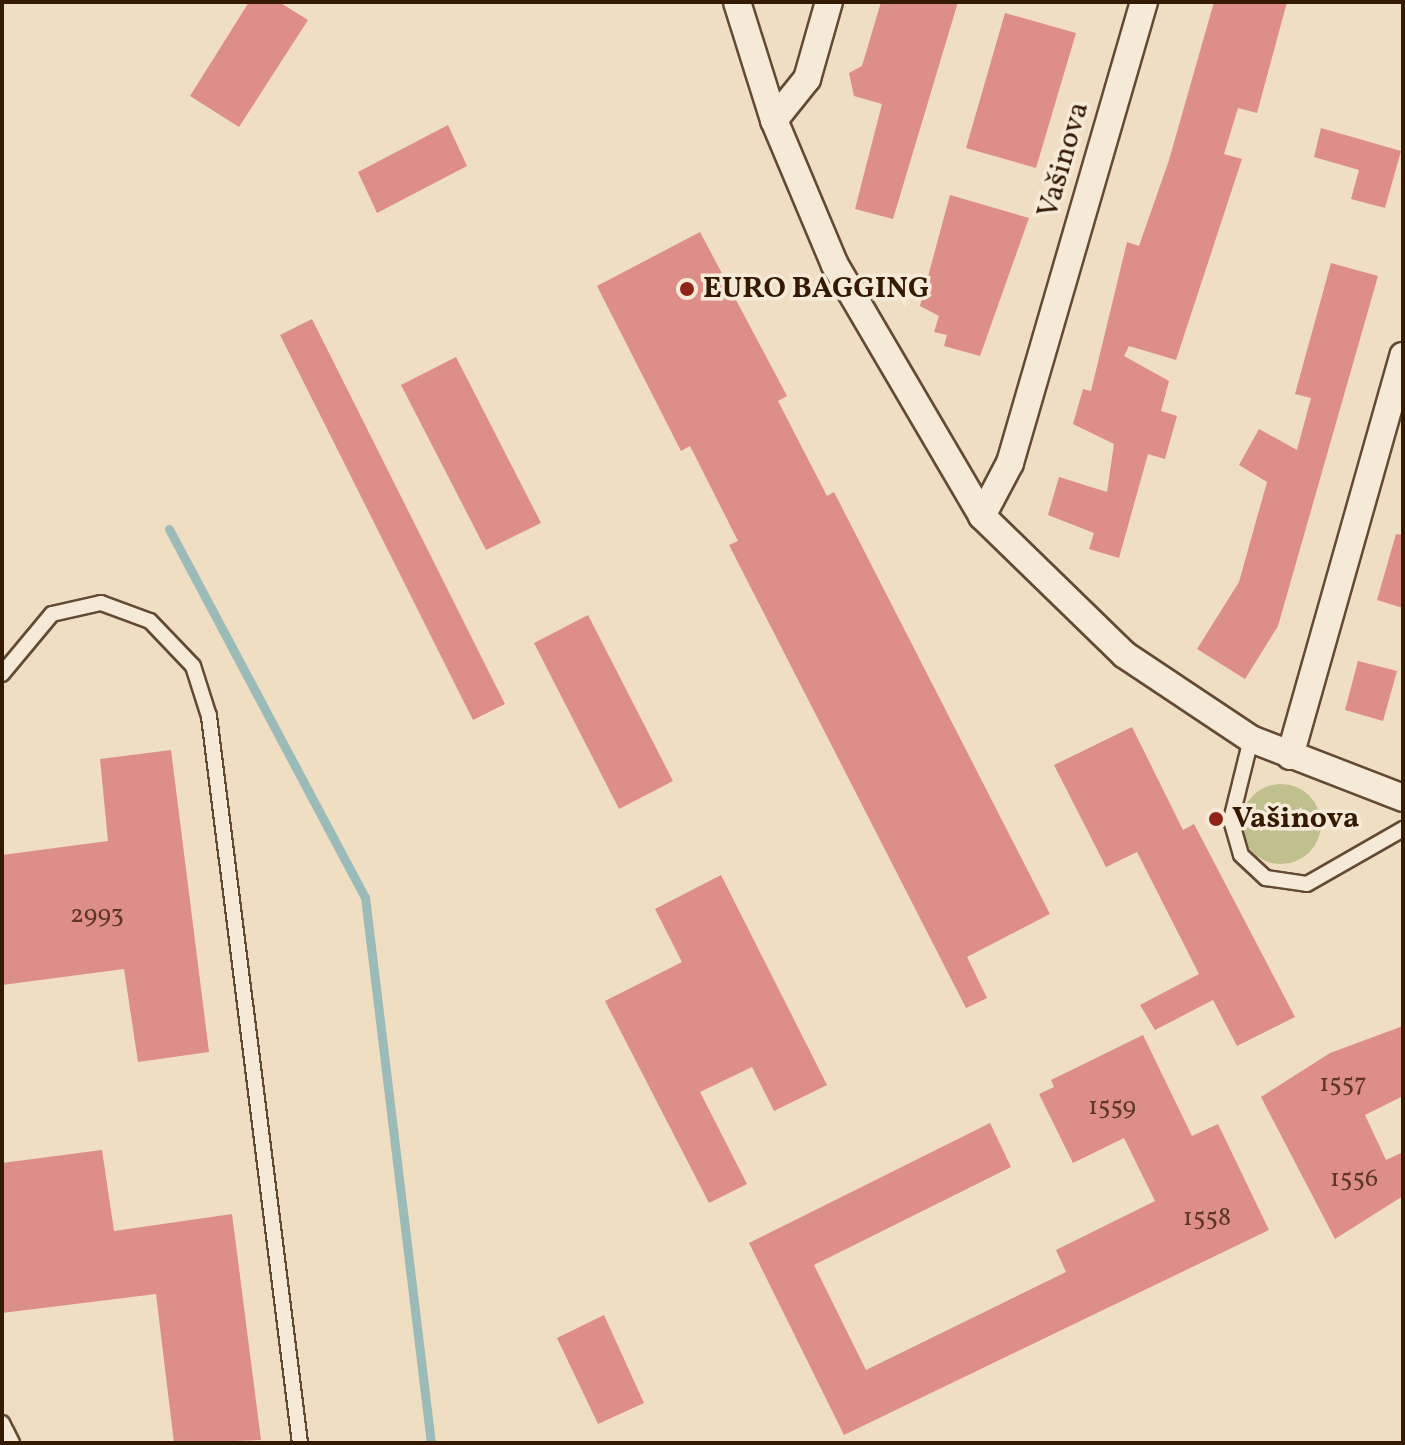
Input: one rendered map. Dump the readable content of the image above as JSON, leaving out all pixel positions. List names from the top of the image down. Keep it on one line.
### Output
{"streets":{"street":["Vašinova"]},"places":["EURO BAGGING","Vašinova"],"house_numbers":["2993","1557","1559","1556","1558"]}
